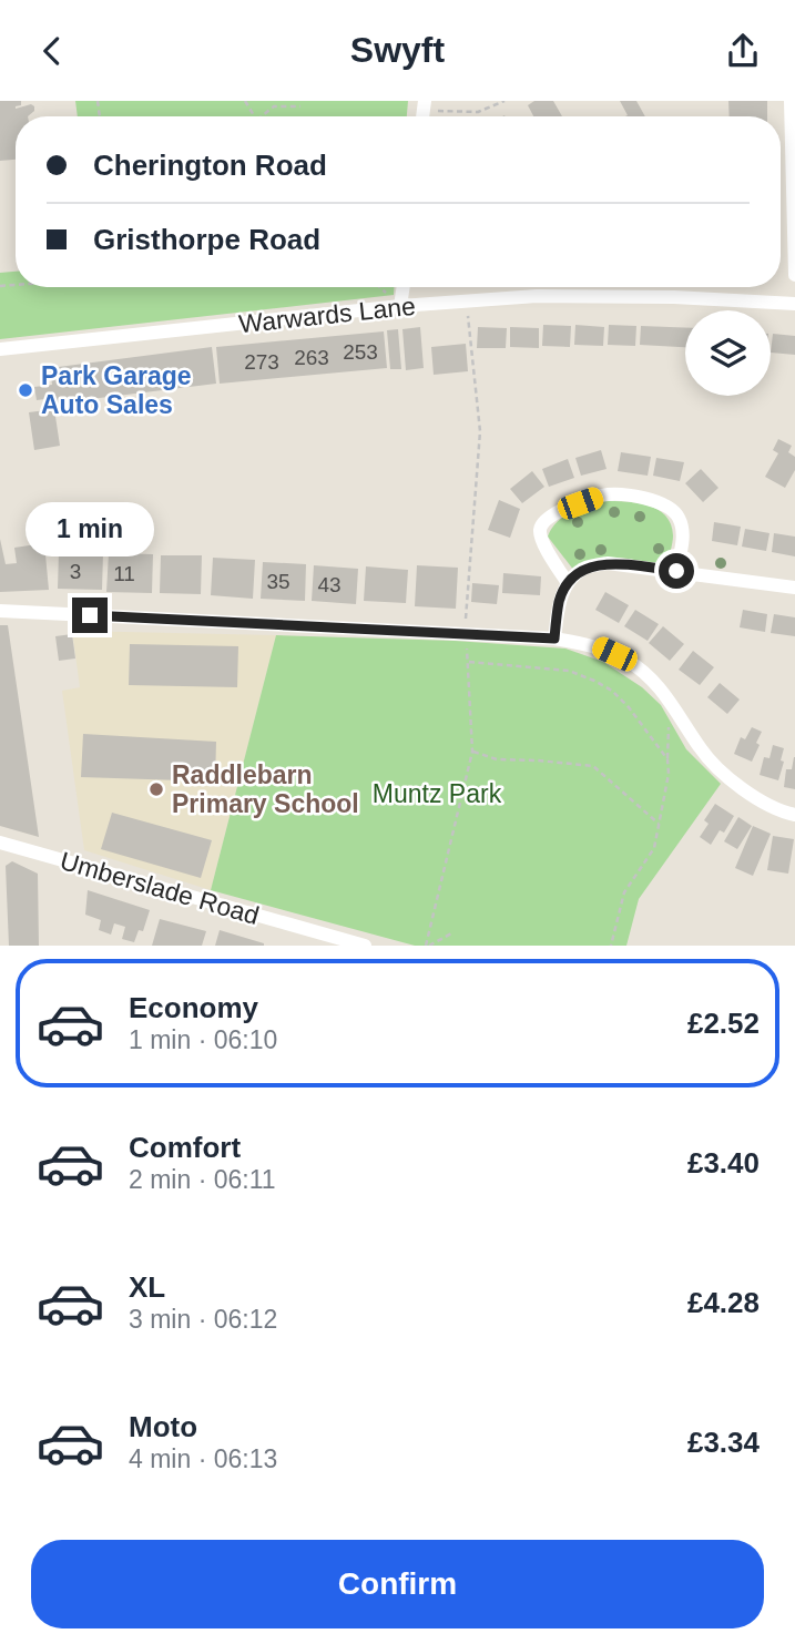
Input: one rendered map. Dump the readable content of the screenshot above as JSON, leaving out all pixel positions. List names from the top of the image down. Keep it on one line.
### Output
{"streets":{"street":["Warwards Lane","Umberslade Road"]},"parks":["Muntz Park"],"places":["Park Garage Auto Sales","Raddlebarn Primary School"],"house_numbers":["253","263","273","3","11","35","43"],"page":{"header":"Swyft","banner":["Cherington Road","Gristhorpe Road"],"bubble":"1 min","list":[{"name":"Economy","note":"1 min · 06:10","value":"£2.52"},{"name":"Comfort","note":"2 min · 06:11","value":"£3.40"},{"name":"XL","note":"3 min · 06:12","value":"£4.28"},{"name":"Moto","note":"4 min · 06:13","value":"£3.34"}],"buttons":"Confirm"}}
